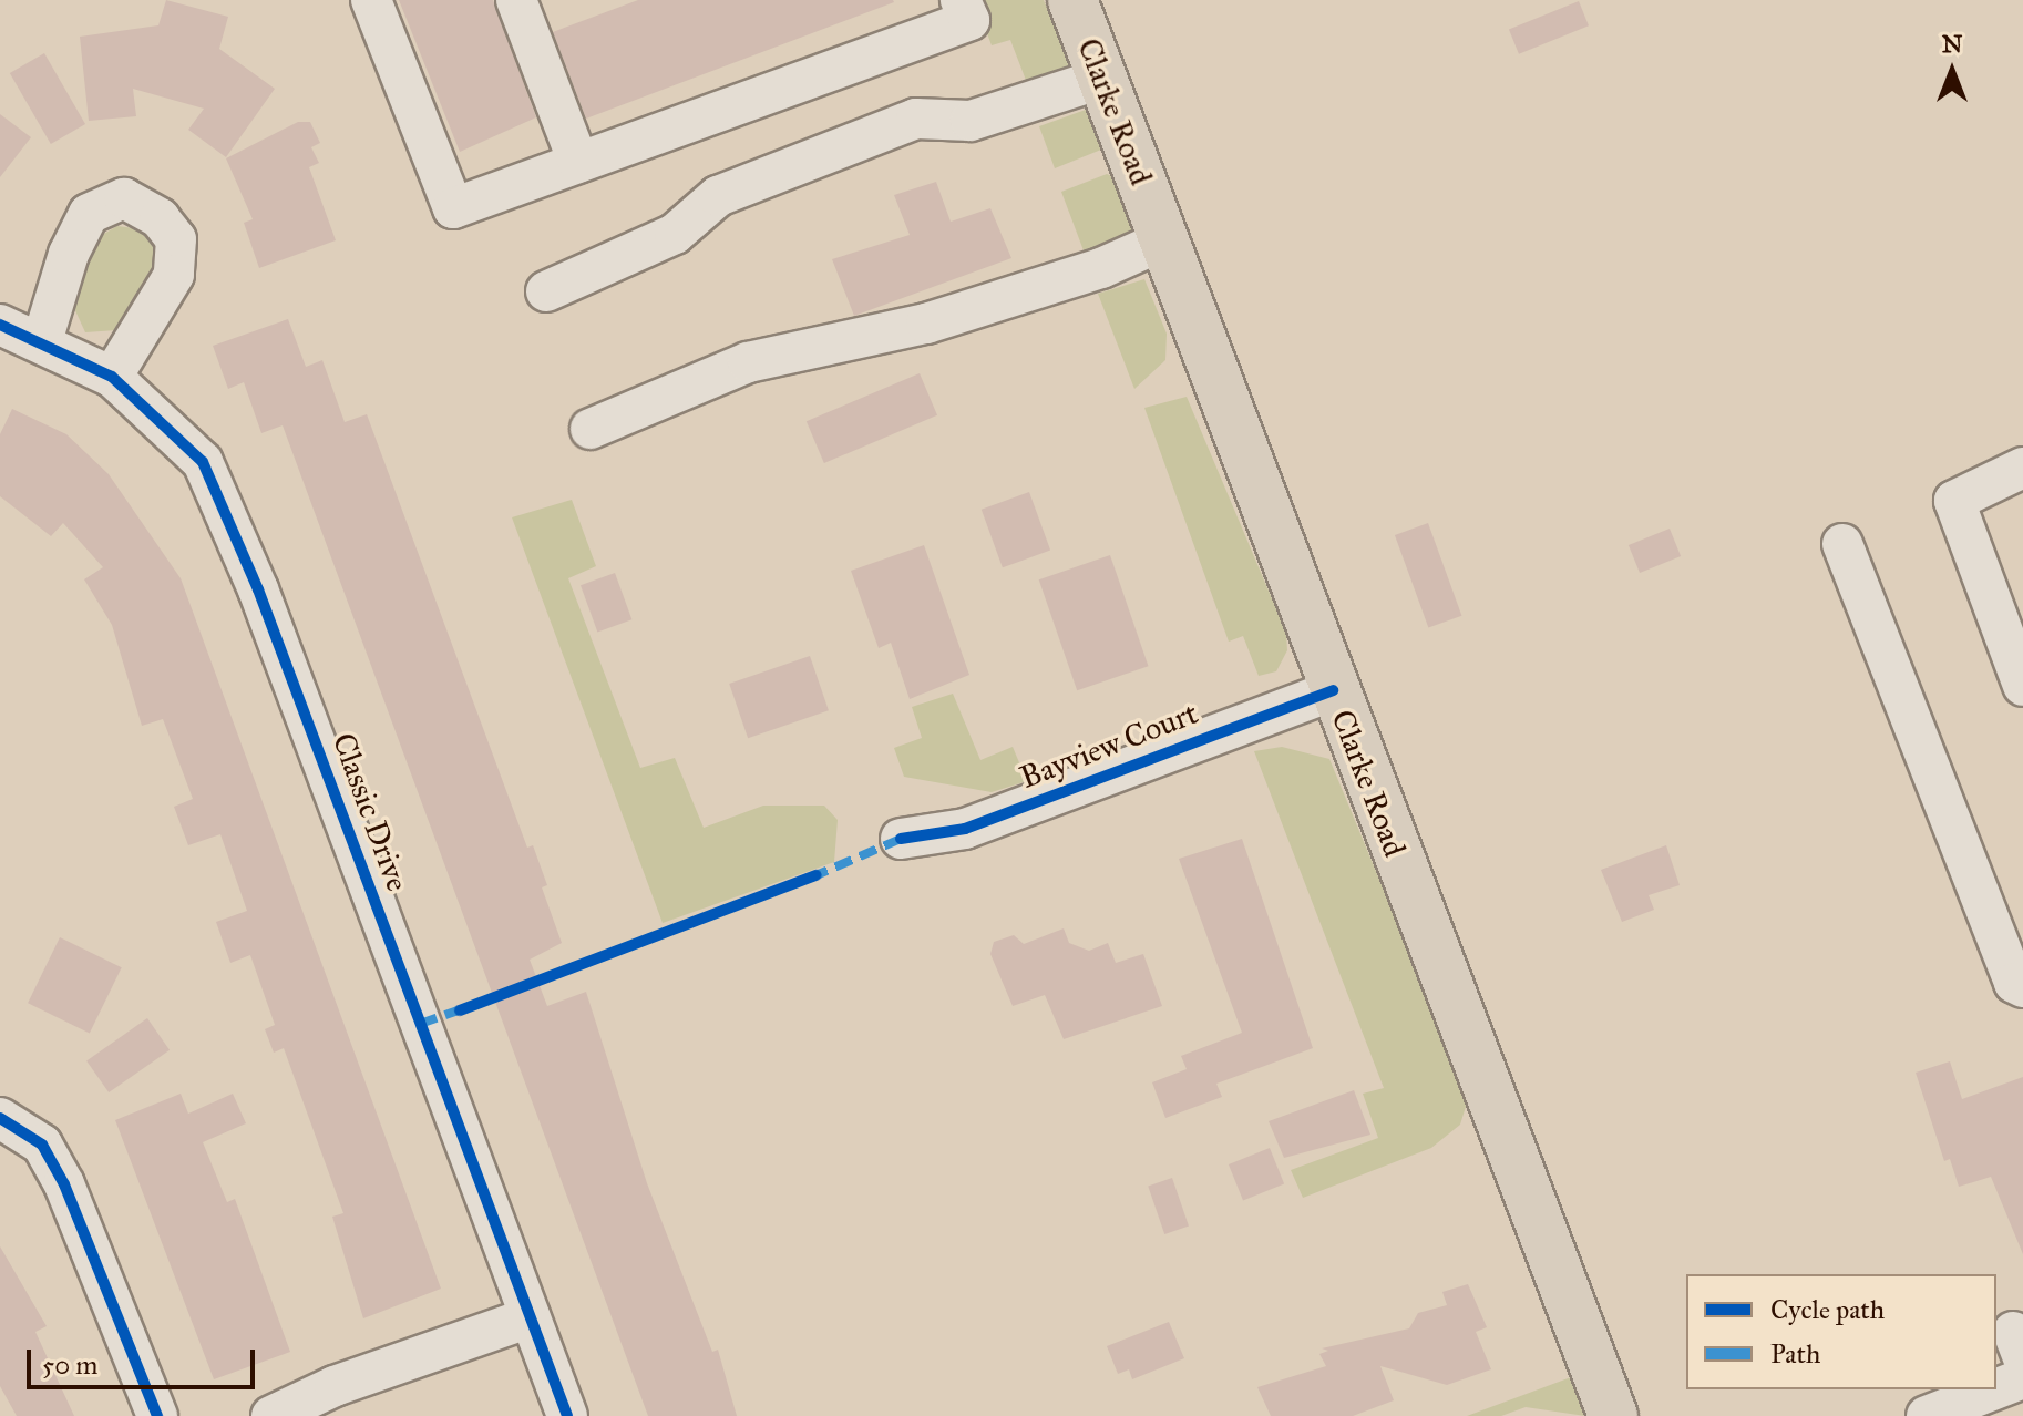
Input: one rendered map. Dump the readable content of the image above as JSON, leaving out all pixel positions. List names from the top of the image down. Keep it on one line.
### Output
{"streets":{"main road":["Clarke Road"],"street":["Bayview Court","Classic Drive"]},"crossings":[["Clarke Road","Bayview Court"]],"legend":["Cycle path","Path"],"scale_bar":"50 m","north":"top"}
